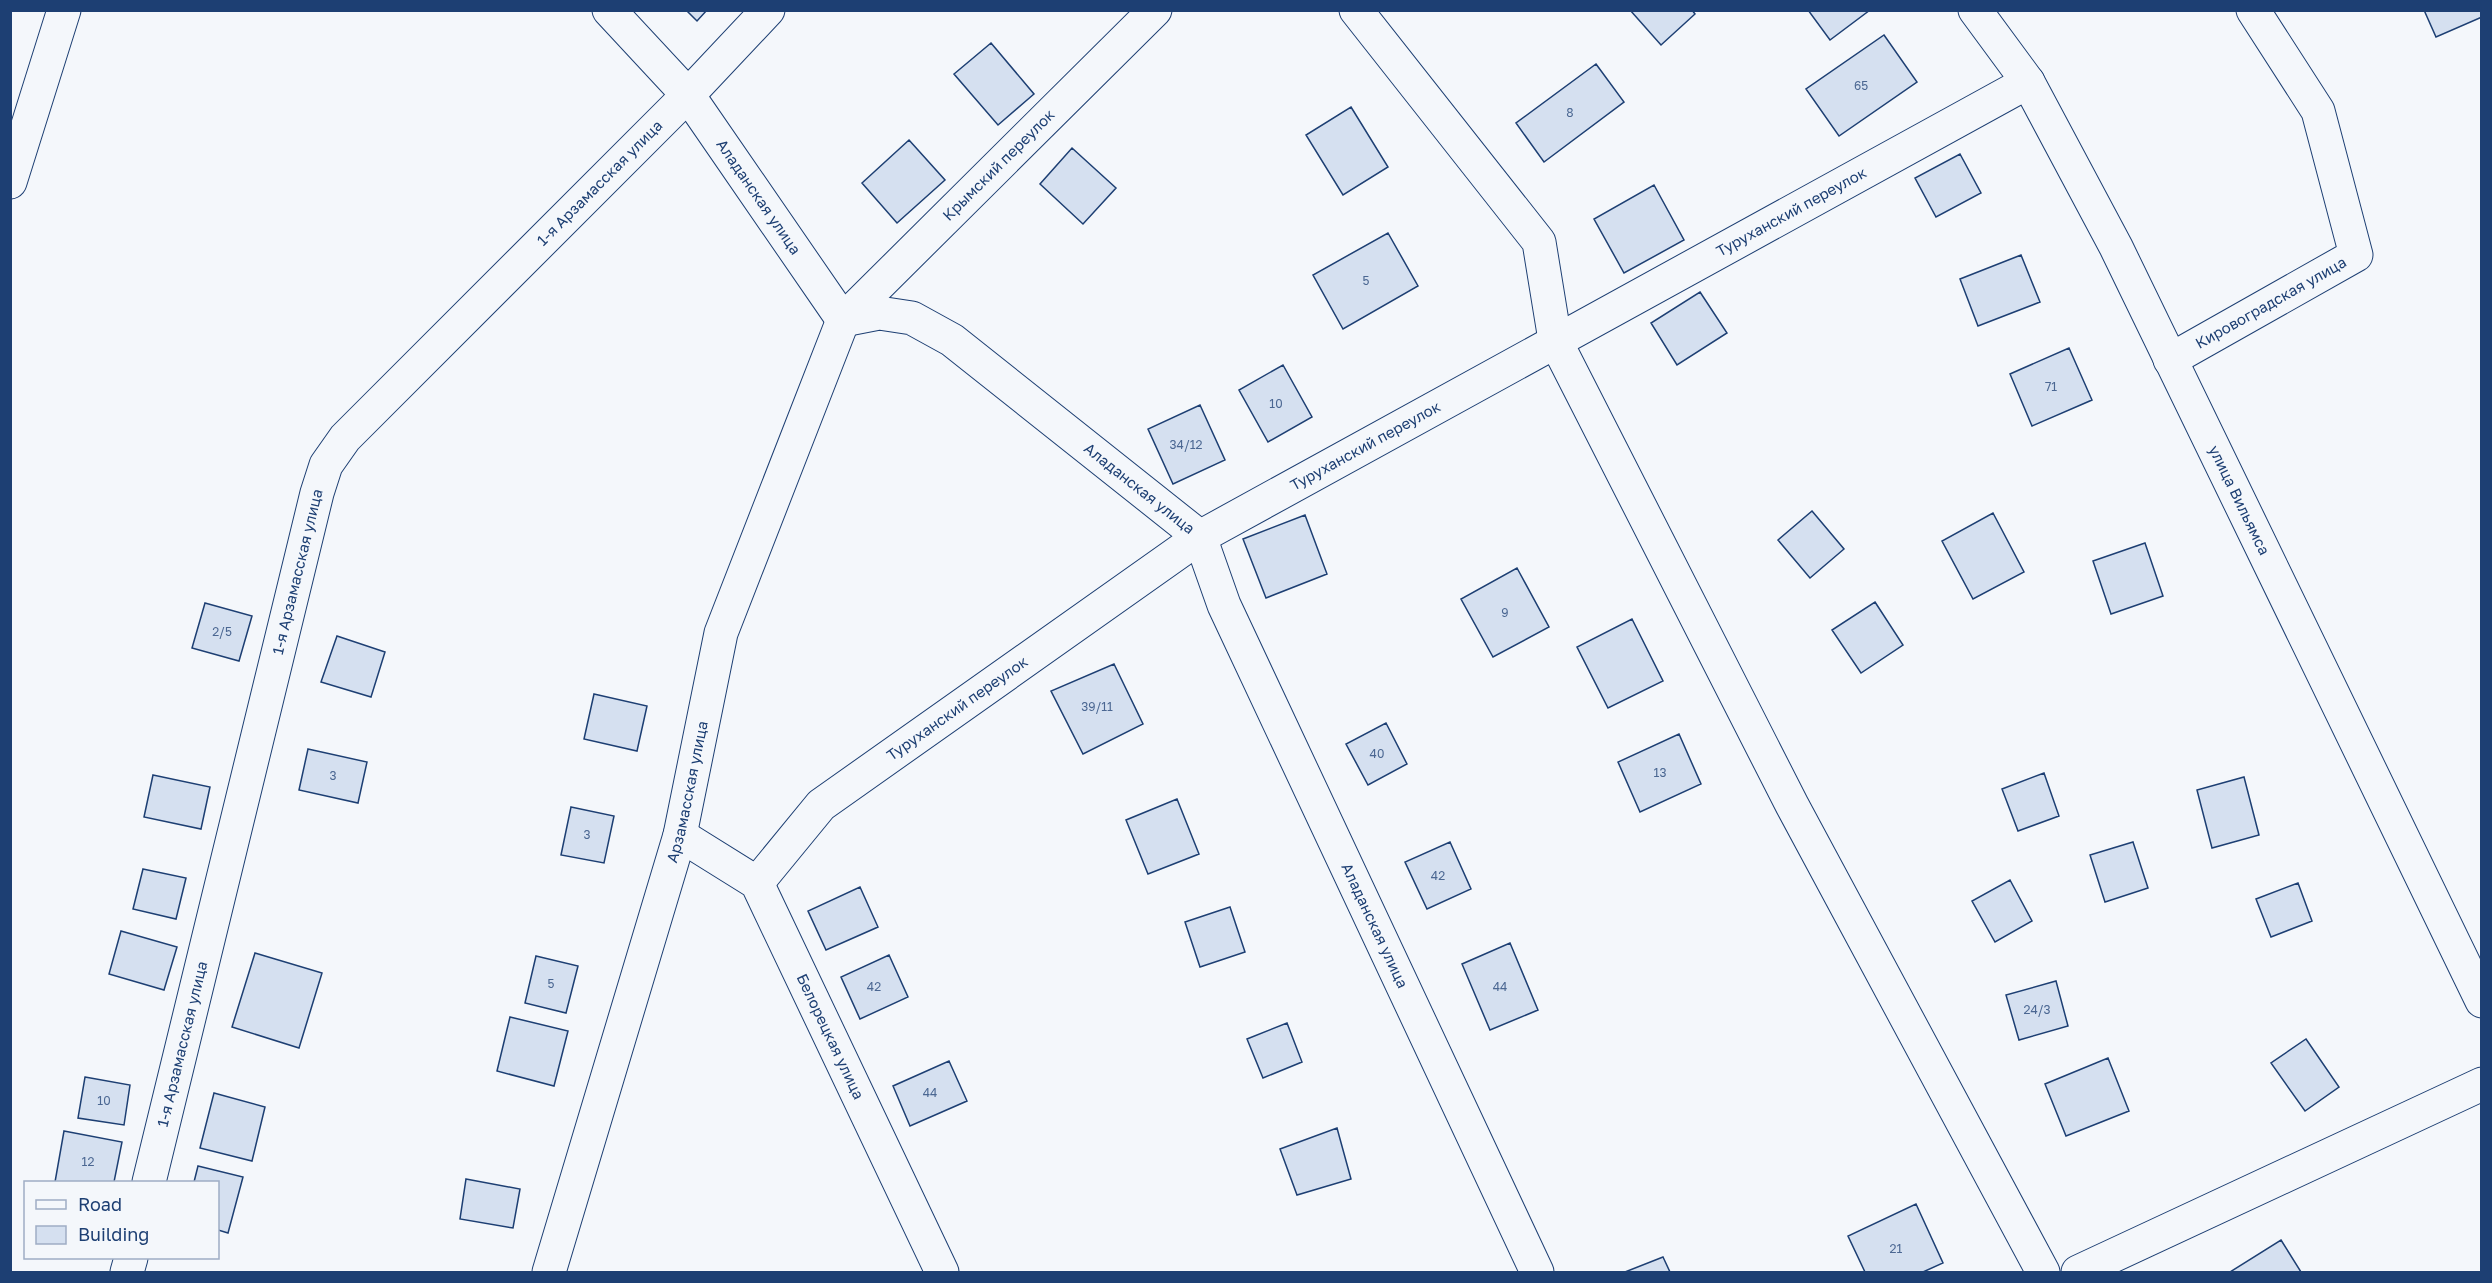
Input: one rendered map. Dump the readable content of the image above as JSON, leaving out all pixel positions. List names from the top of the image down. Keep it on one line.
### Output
{"streets":{"street":["Крымский переулок","1-я Арзамасская улица","Аладанская улица","Туруханский переулок","Кировоградская улица","улица Вильямса","Арзамасская улица","Белорецкая улица"]},"crossings":[["Крымский переулок","Аладанская улица"],["Крымский переулок","Арзамасская улица"],["1-я Арзамасская улица","Аладанская улица"],["Аладанская улица","Туруханский переулок"],["Аладанская улица","Арзамасская улица"],["Туруханский переулок","улица Вильямса"],["Туруханский переулок","Белорецкая улица"],["Кировоградская улица","улица Вильямса"]],"house_numbers":["65","8","5","71","10","34/12","9","2/5","39/11","40","13","3","3","42","5","42","44","24/3","44","10","12","21"],"legend":["Road","Building"]}
